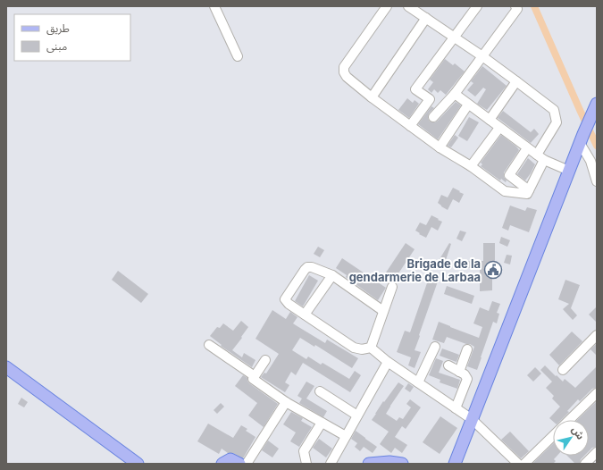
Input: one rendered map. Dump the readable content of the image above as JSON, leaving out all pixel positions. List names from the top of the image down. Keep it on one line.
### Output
{"places":{"public building":["Brigade de la gendarmerie de Larbaa"]},"legend":["طريق","مبنى"],"north":"top right"}
